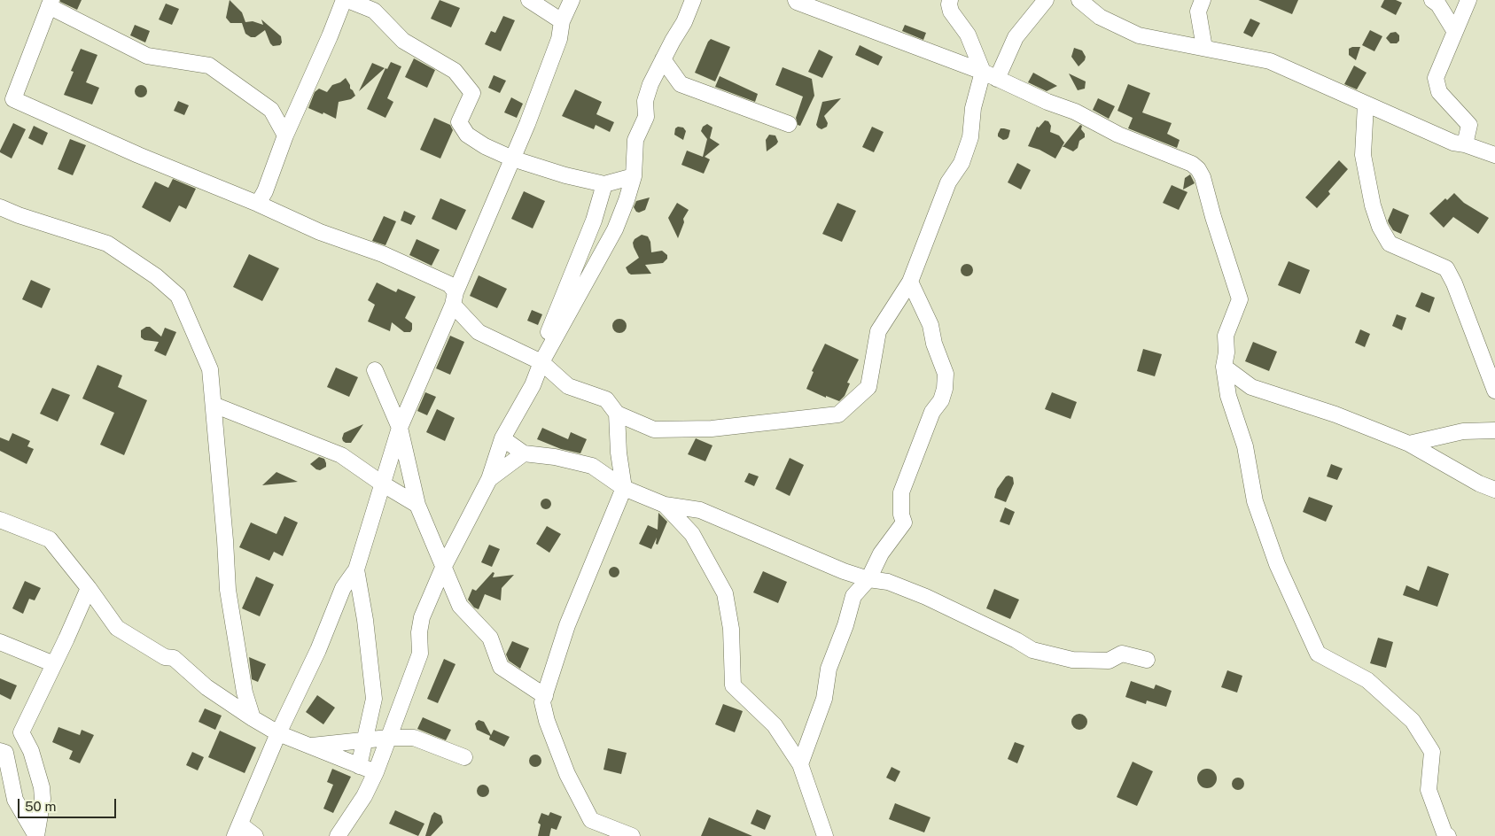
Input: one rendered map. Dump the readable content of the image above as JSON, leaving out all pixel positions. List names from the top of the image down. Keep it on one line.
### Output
{"scale_bar":"50 m"}
